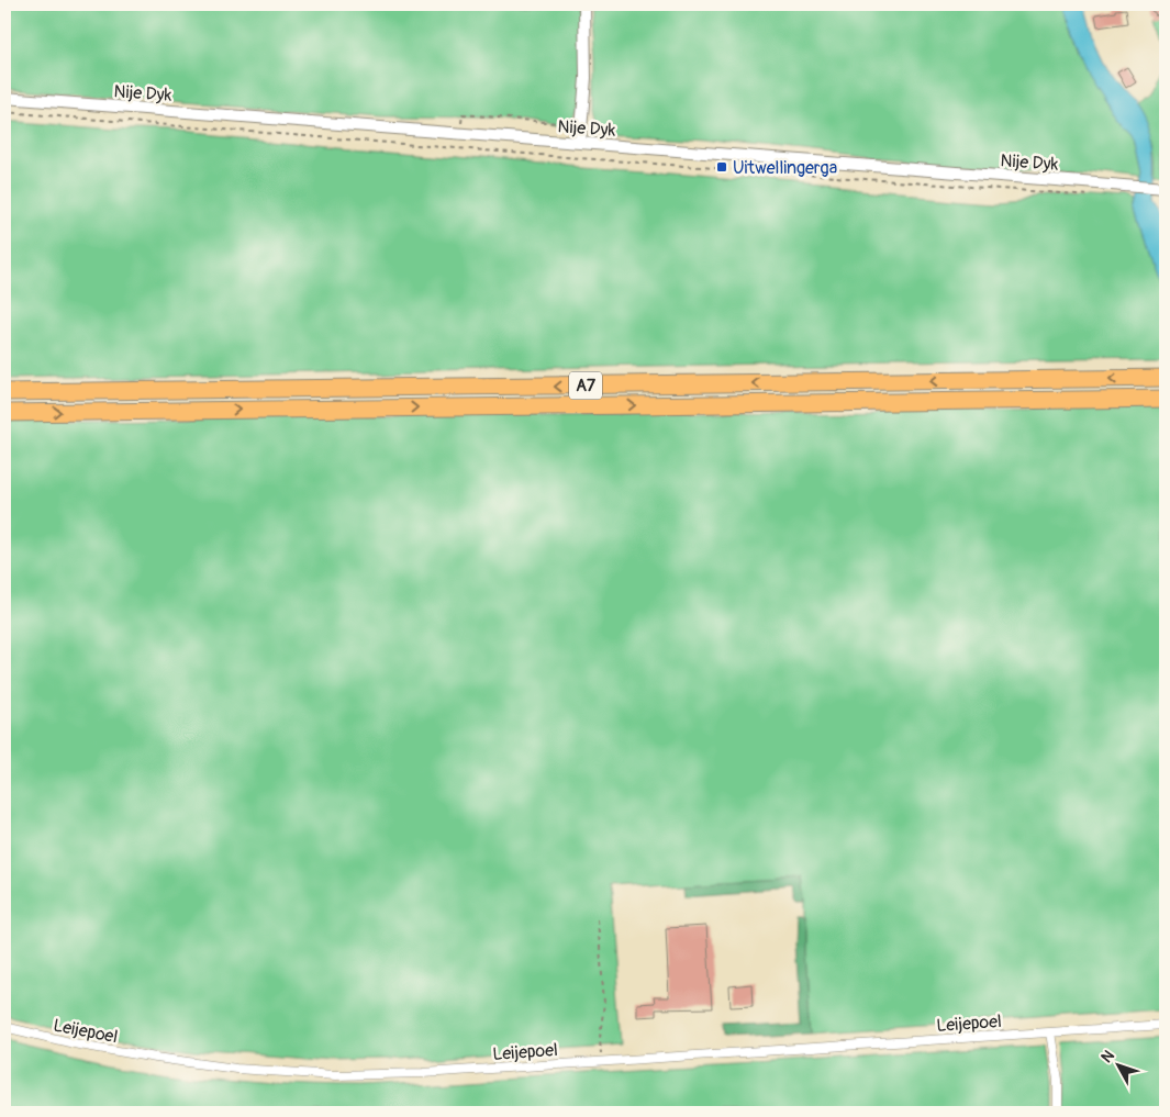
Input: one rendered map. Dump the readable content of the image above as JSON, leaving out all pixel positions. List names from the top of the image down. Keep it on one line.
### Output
{"streets":{"highway":["A7"],"street":["Nije Dyk","Leijepoel"]},"places":{"transit":["Uitwellingerga"]},"north":"top left"}
